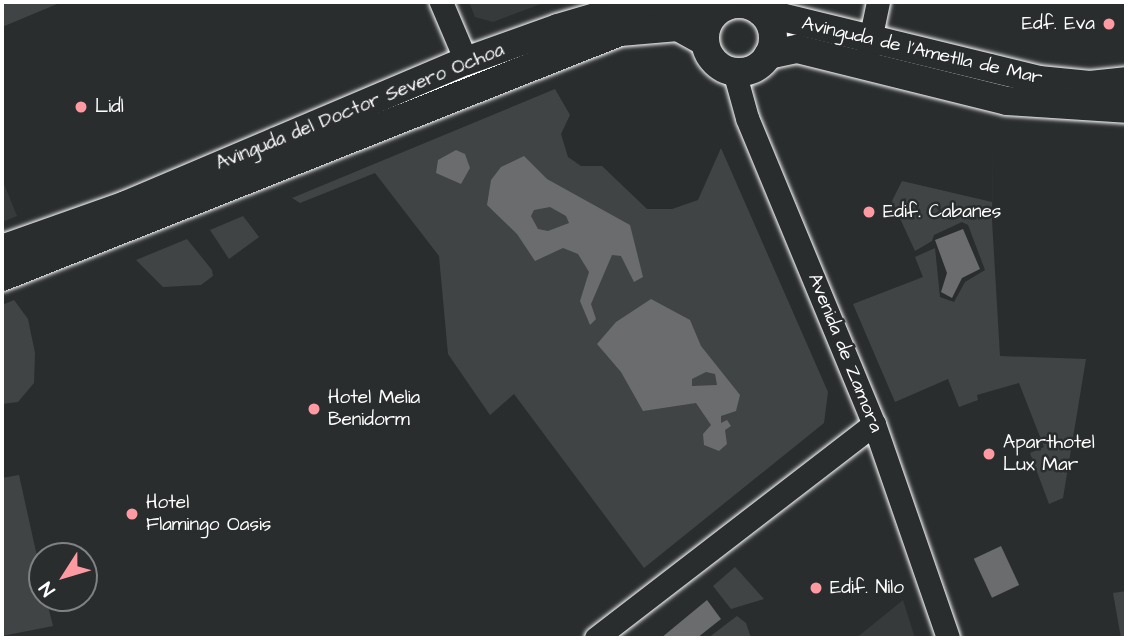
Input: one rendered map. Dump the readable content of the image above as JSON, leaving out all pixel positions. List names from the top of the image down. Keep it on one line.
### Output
{"streets":{"street":["Avinguda de l'Ametlla de Mar","Avinguda del Doctor Severo Ochoa","Avenida de Zamora"]},"crossings":[["Avinguda de l'Ametlla de Mar","Avinguda del Doctor Severo Ochoa"],["Avinguda de l'Ametlla de Mar","Avenida de Zamora"],["Avinguda del Doctor Severo Ochoa","Avenida de Zamora"]],"places":["Edf. Eva","Lidl","Edif. Cabanes","Hotel Melia Benidorm","Aparthotel Lux Mar","Hotel Flamingo Oasis","Edif. Nilo"],"north":"bottom left"}
